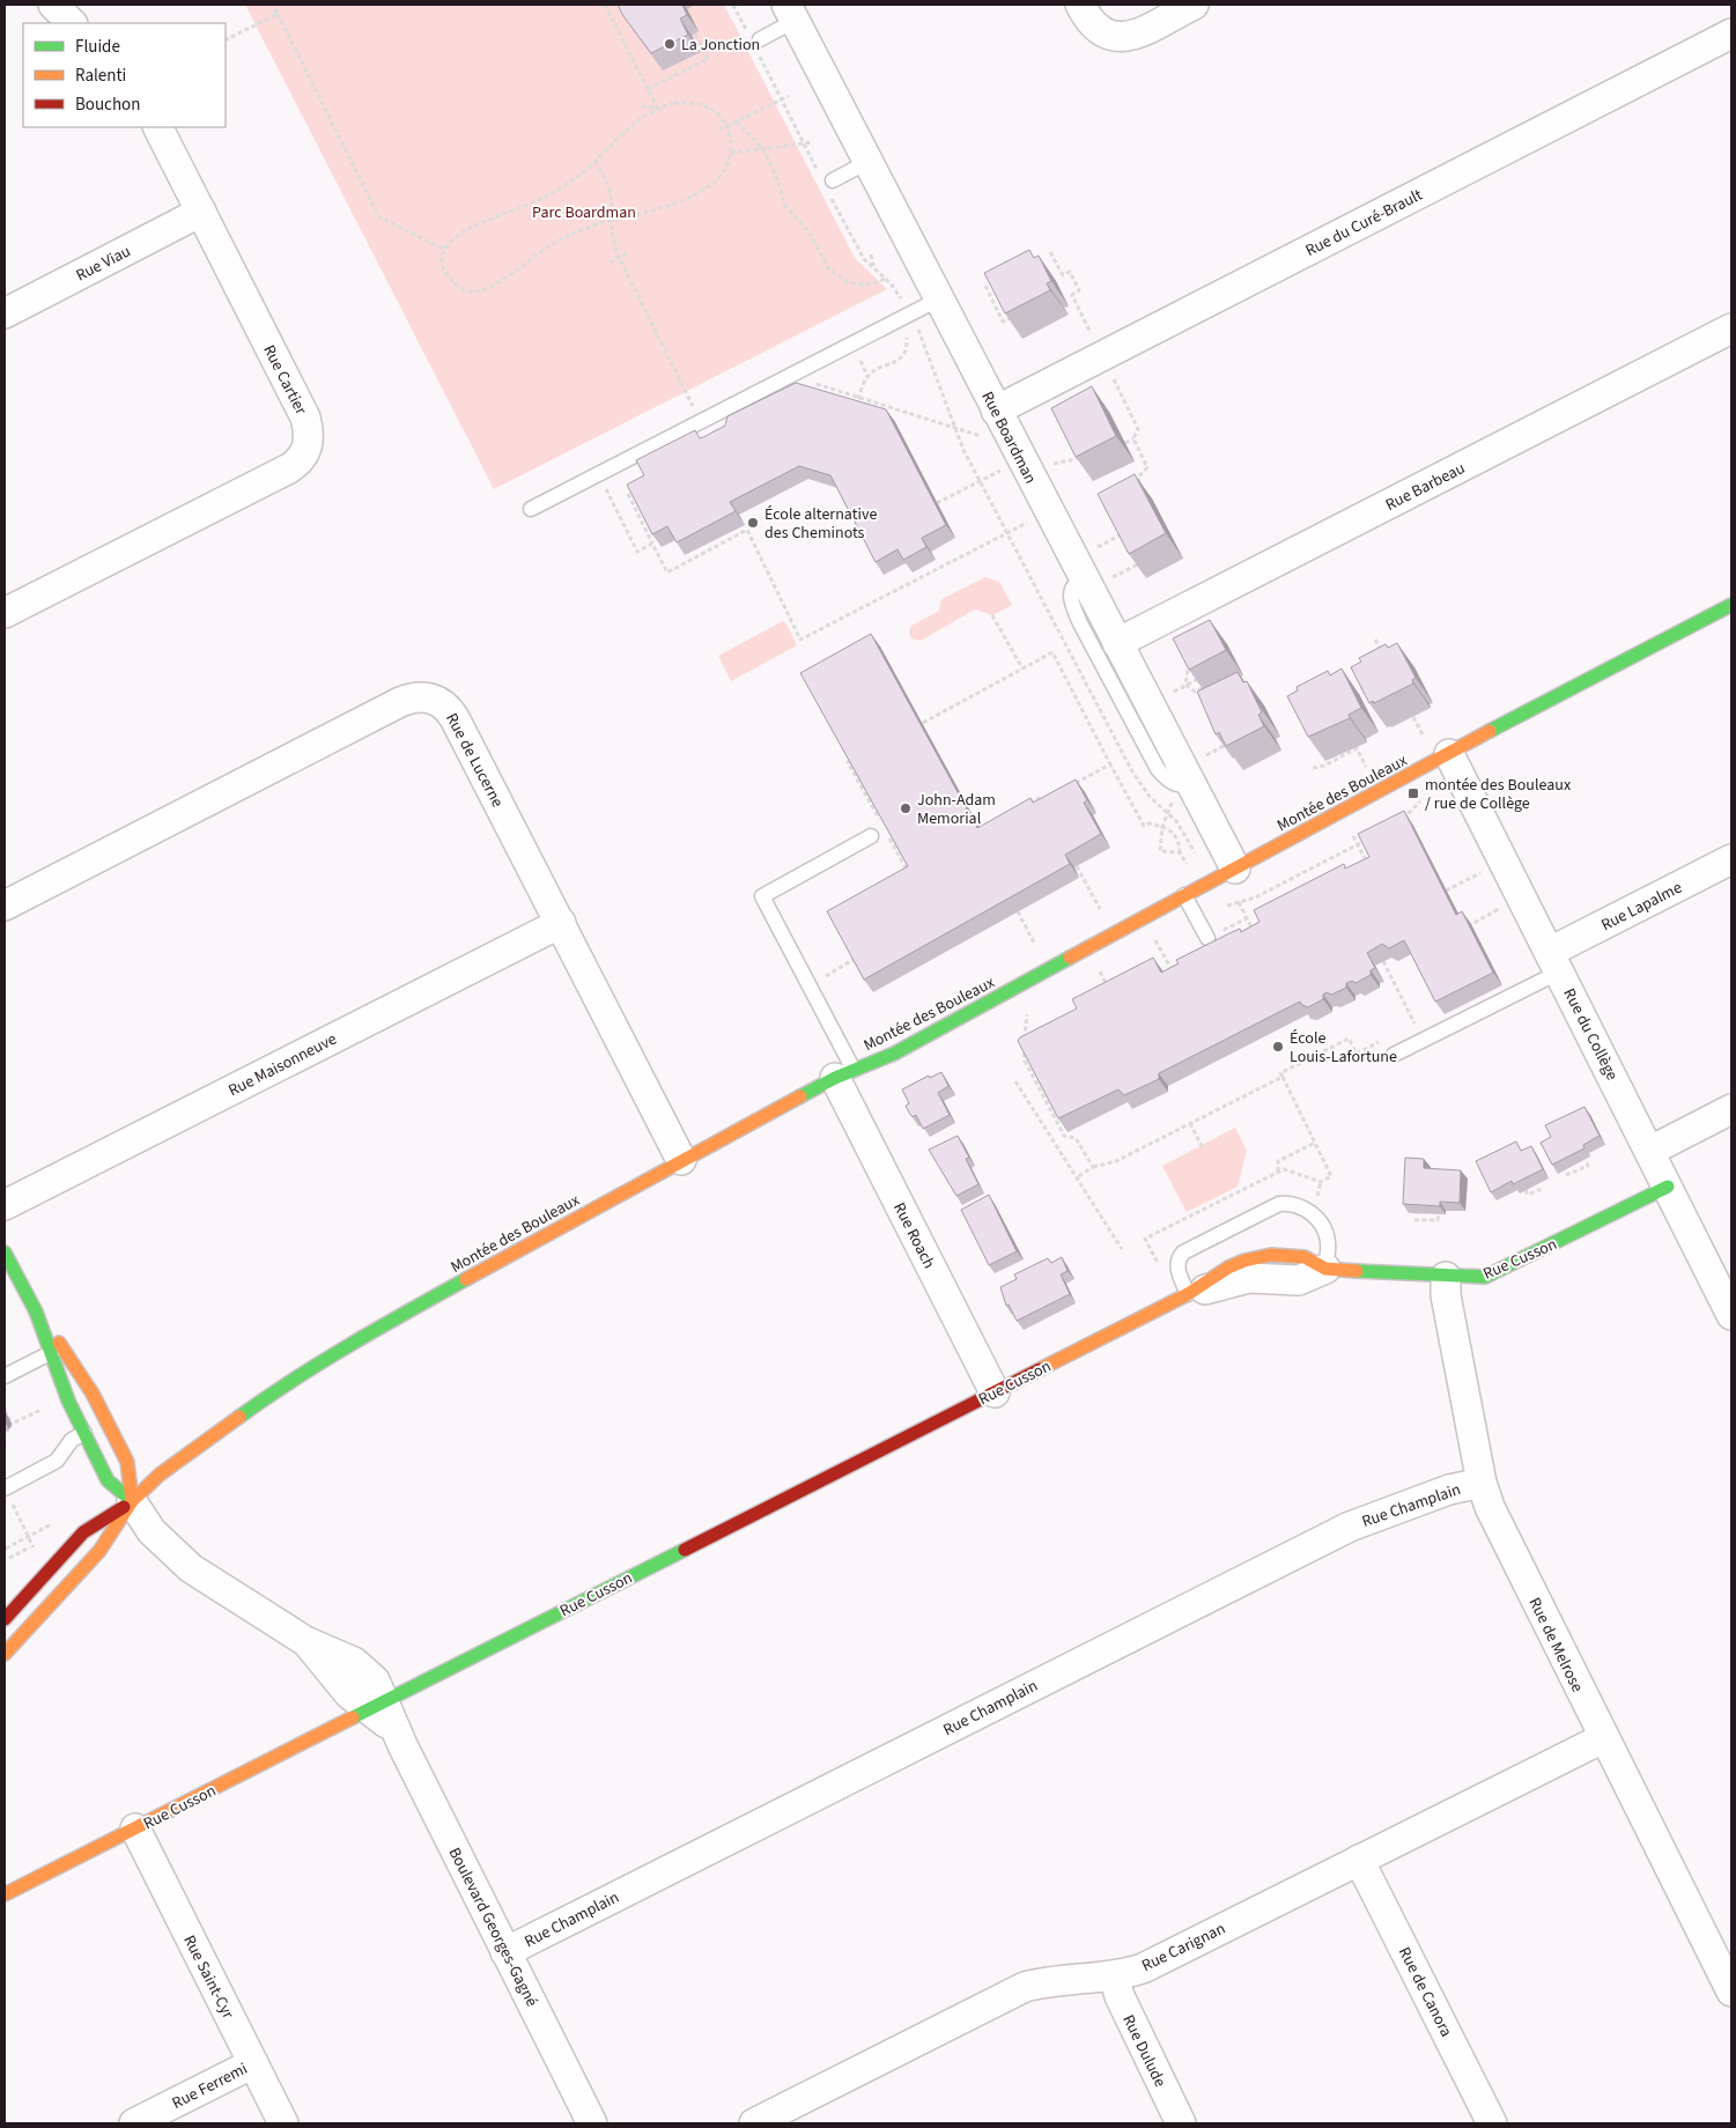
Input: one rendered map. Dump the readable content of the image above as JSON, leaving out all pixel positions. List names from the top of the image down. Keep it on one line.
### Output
{"streets":{"street":["Rue du Curé-Brault","Rue Viau","Rue Cartier","Rue Boardman","Rue Barbeau","Rue de Lucerne","Montée des Bouleaux","Rue Lapalme","Rue du Collège","Rue Maisonneuve","Rue Roach","Rue Cusson","Rue Champlain","Rue de Melrose","Boulevard Georges-Gagné","Rue Carignan","Rue Saint-Cyr","Rue de Canora","Rue Dulude","Rue Ferremi"]},"crossings":[["Rue du Curé-Brault","Rue Boardman"],["Rue Viau","Rue Cartier"],["Rue Boardman","Rue Barbeau"],["Rue Boardman","Montée des Bouleaux"],["Rue de Lucerne","Montée des Bouleaux"],["Rue de Lucerne","Rue Maisonneuve"],["Montée des Bouleaux","Rue du Collège"],["Montée des Bouleaux","Rue Roach"],["Montée des Bouleaux","Boulevard Georges-Gagné"],["Rue Lapalme","Rue du Collège"],["Rue du Collège","Rue Cusson"],["Rue Roach","Rue Cusson"],["Rue Cusson","Rue de Melrose"],["Rue Cusson","Boulevard Georges-Gagné"],["Rue Cusson","Rue Saint-Cyr"],["Rue Champlain","Rue de Melrose"],["Rue Champlain","Boulevard Georges-Gagné"],["Rue de Melrose","Rue Carignan"],["Rue Carignan","Rue de Canora"],["Rue Carignan","Rue Dulude"],["Rue Saint-Cyr","Rue Ferremi"]],"parks":["Parc Boardman"],"places":{"other":["La Jonction","École alternative des Cheminots","John-Adam Memorial","École Louis-Lafortune"],"transit":["montée des Bouleaux / rue de Collège"]},"legend":["Fluide","Ralenti","Bouchon"]}
